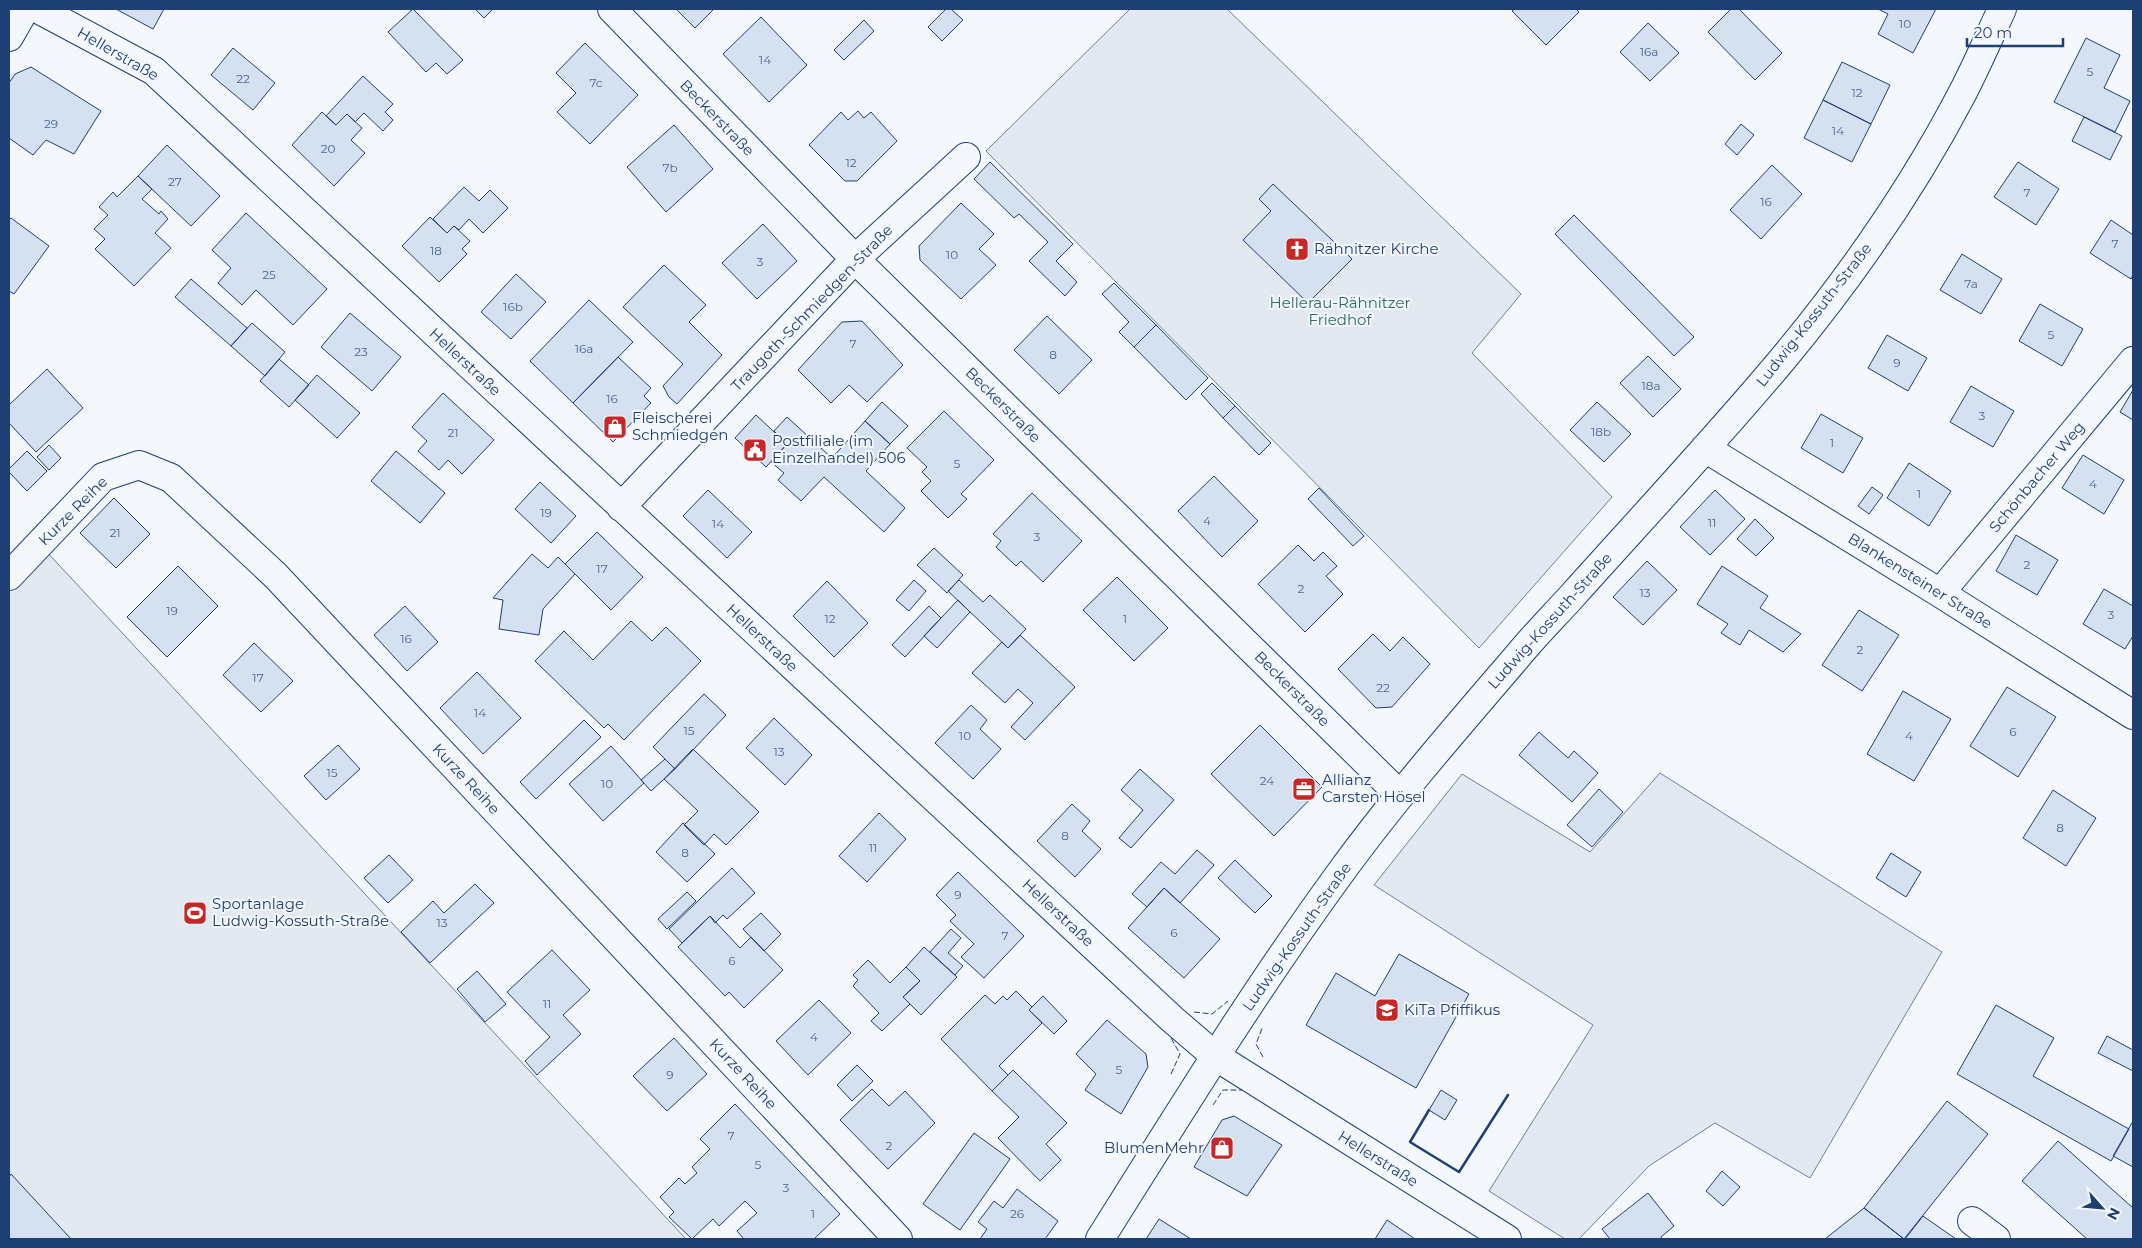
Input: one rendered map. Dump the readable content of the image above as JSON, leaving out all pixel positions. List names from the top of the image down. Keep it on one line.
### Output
{"streets":{"street":["Hellerstraße","Beckerstraße","Traugoth-Schmiedgen-Straße","Ludwig-Kossuth-Straße","Schönbacher Weg","Kurze Reihe","Blankensteiner Straße"]},"crossings":[["Hellerstraße","Traugoth-Schmiedgen-Straße"],["Hellerstraße","Ludwig-Kossuth-Straße"],["Beckerstraße","Traugoth-Schmiedgen-Straße"],["Beckerstraße","Ludwig-Kossuth-Straße"],["Ludwig-Kossuth-Straße","Blankensteiner Straße"],["Schönbacher Weg","Blankensteiner Straße"]],"parks":["Hellerau-Rähnitzer Friedhof"],"places":{"church":["Rähnitzer Kirche"],"shop":["Fleischerei Schmiedgen","BlumenMehr"],"public building":["Postfiliale (im Einzelhandel) 506"],"office":["Allianz Carsten Hösel"],"sports":["Sportanlage Ludwig-Kossuth-Straße"],"school or university":["KiTa Pfiffikus"]},"house_numbers":["10","16a","14","5","22","7c","12","29","14","20","12","7b","27","7","16","7","18","10","3","25","7a","16b","5","7","16a","23","8","9","18a","16","3","18b","21","1","5","4","1","19","4","11","14","21","3","2","17","2","13","19","3","12","1","16","2","17","22","14","15","6","10","4","13","15","24","10","8","8","11","8","9","13","6","7","6","11","4","5","9","7","2","5","3","1","26"],"scale_bar":"20 m","north":"bottom right"}
